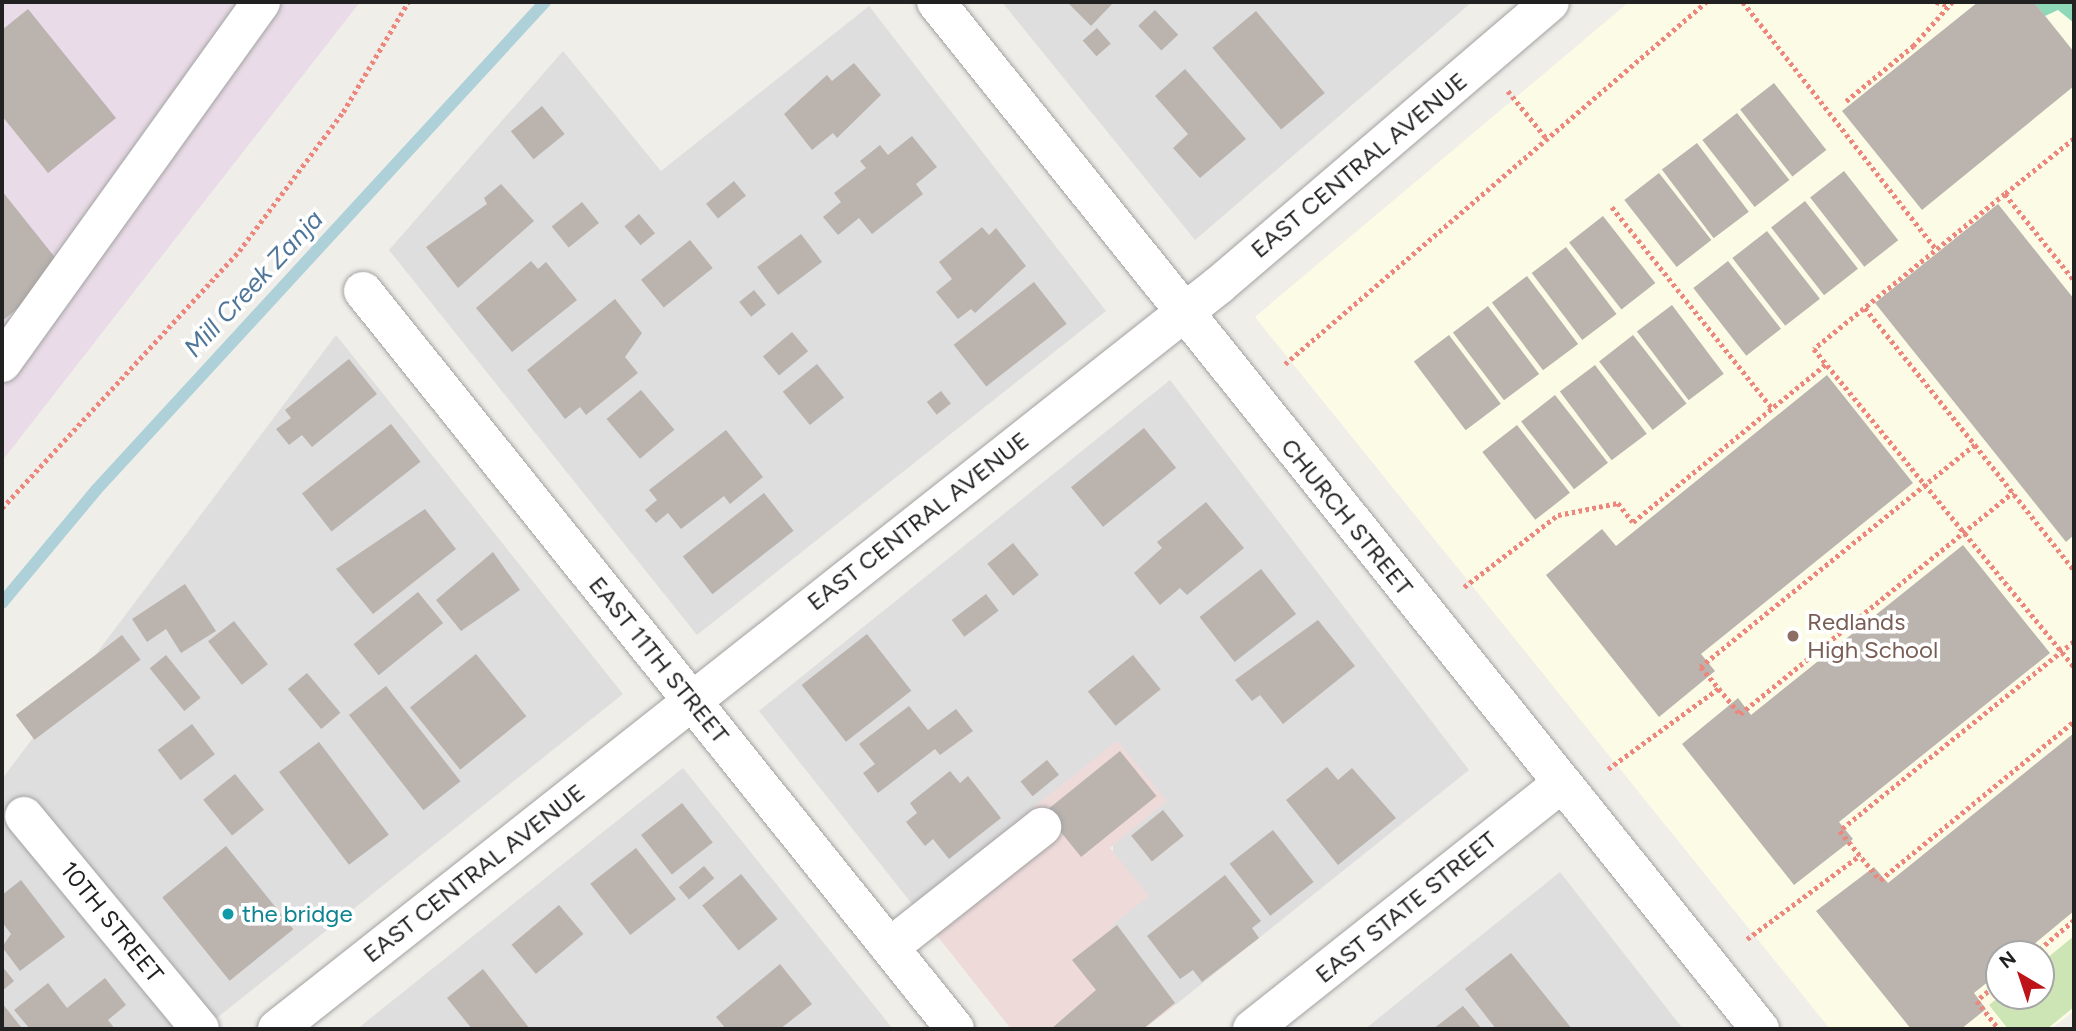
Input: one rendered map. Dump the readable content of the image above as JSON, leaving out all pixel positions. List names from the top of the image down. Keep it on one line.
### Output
{"streets":{"street":["EAST CENTRAL AVENUE","CHURCH STREET","EAST 11TH STREET","EAST STATE STREET","10TH STREET"]},"crossings":[["EAST CENTRAL AVENUE","CHURCH STREET"],["EAST CENTRAL AVENUE","EAST 11TH STREET"],["CHURCH STREET","EAST STATE STREET"]],"water":["Mill Creek Zanja"],"places":["Redlands High School","the bridge"],"north":"top left"}
